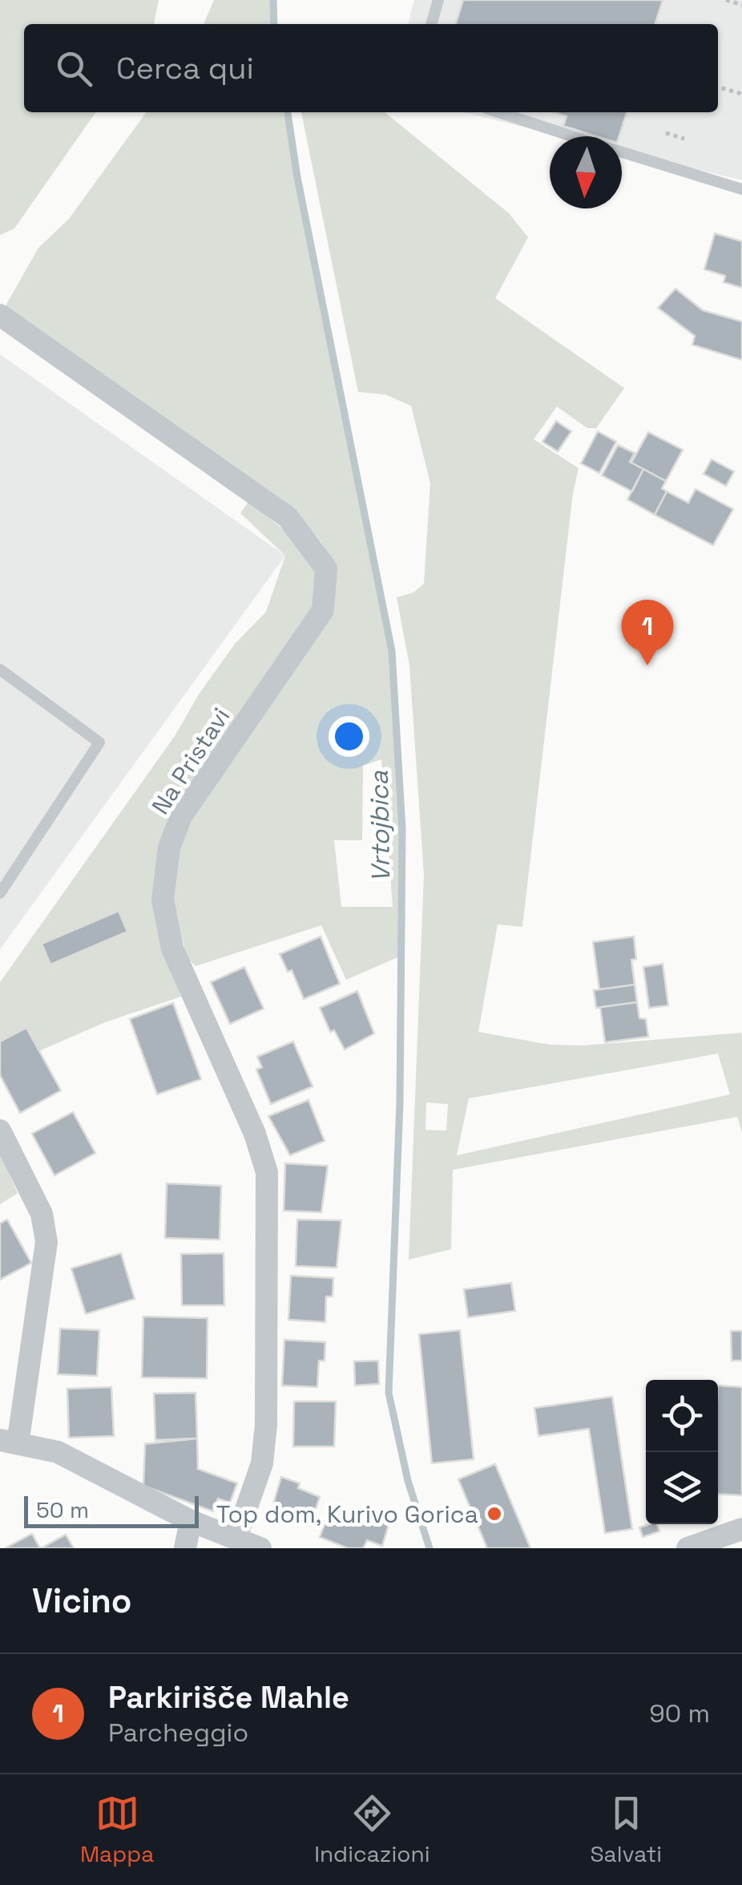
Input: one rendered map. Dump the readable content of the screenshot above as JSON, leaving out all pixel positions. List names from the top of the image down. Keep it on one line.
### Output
{"streets":{"street":["Na Pristavi"]},"water":["Vrtojbica"],"places":["Top dom, Kurivo Gorica"],"scale_bar":"50 m","north":"bottom","page":{"search":"Cerca qui","pins":"1","scale":"50 m","heading":"Vicino","list":[{"mark":"1","name":"Parkirišče Mahle","note":"Parcheggio","value":"90 m"}],"nav":["Mappa","Indicazioni","Salvati"]}}
